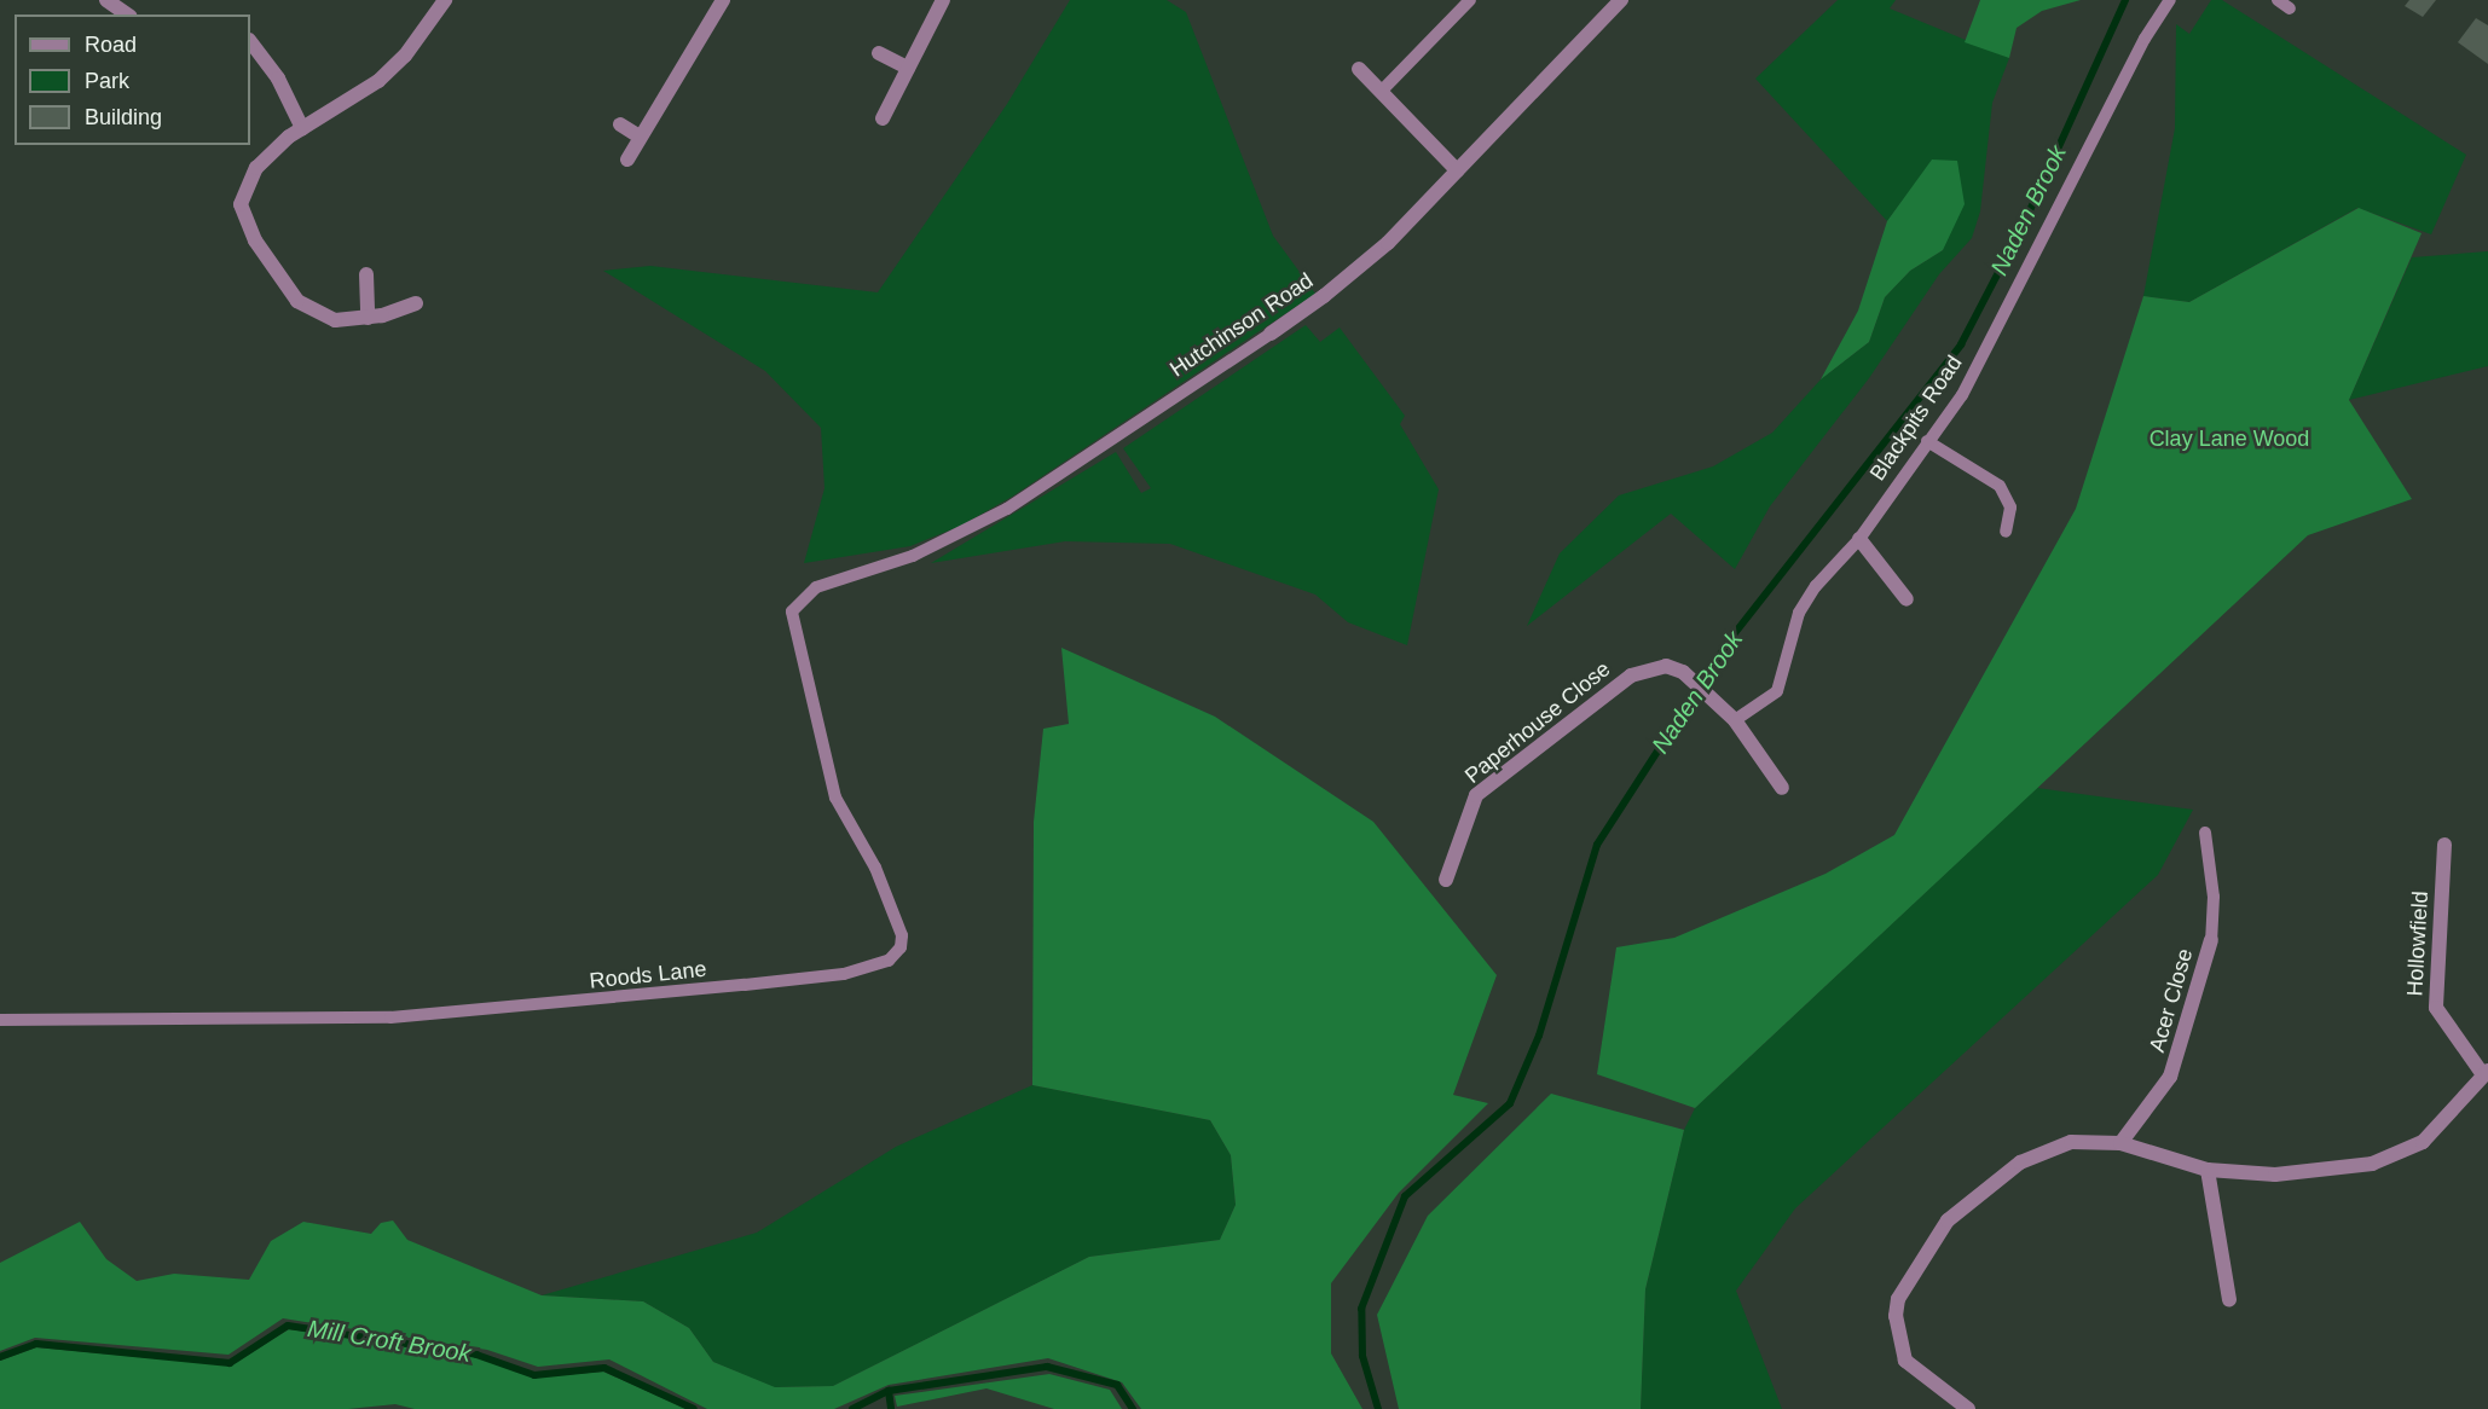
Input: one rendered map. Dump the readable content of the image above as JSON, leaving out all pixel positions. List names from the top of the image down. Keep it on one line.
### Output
{"streets":{"street":["Hutchinson Road","Paperhouse Close","Hollowfield","Acer Close"],"lane":["Blackpits Road","Roods Lane"]},"crossings":[["Hutchinson Road","Roods Lane"],["Blackpits Road","Paperhouse Close"]],"water":["Naden Brook","Mill Croft Brook"],"parks":["Clay Lane Wood"],"legend":["Road","Park","Building"]}
